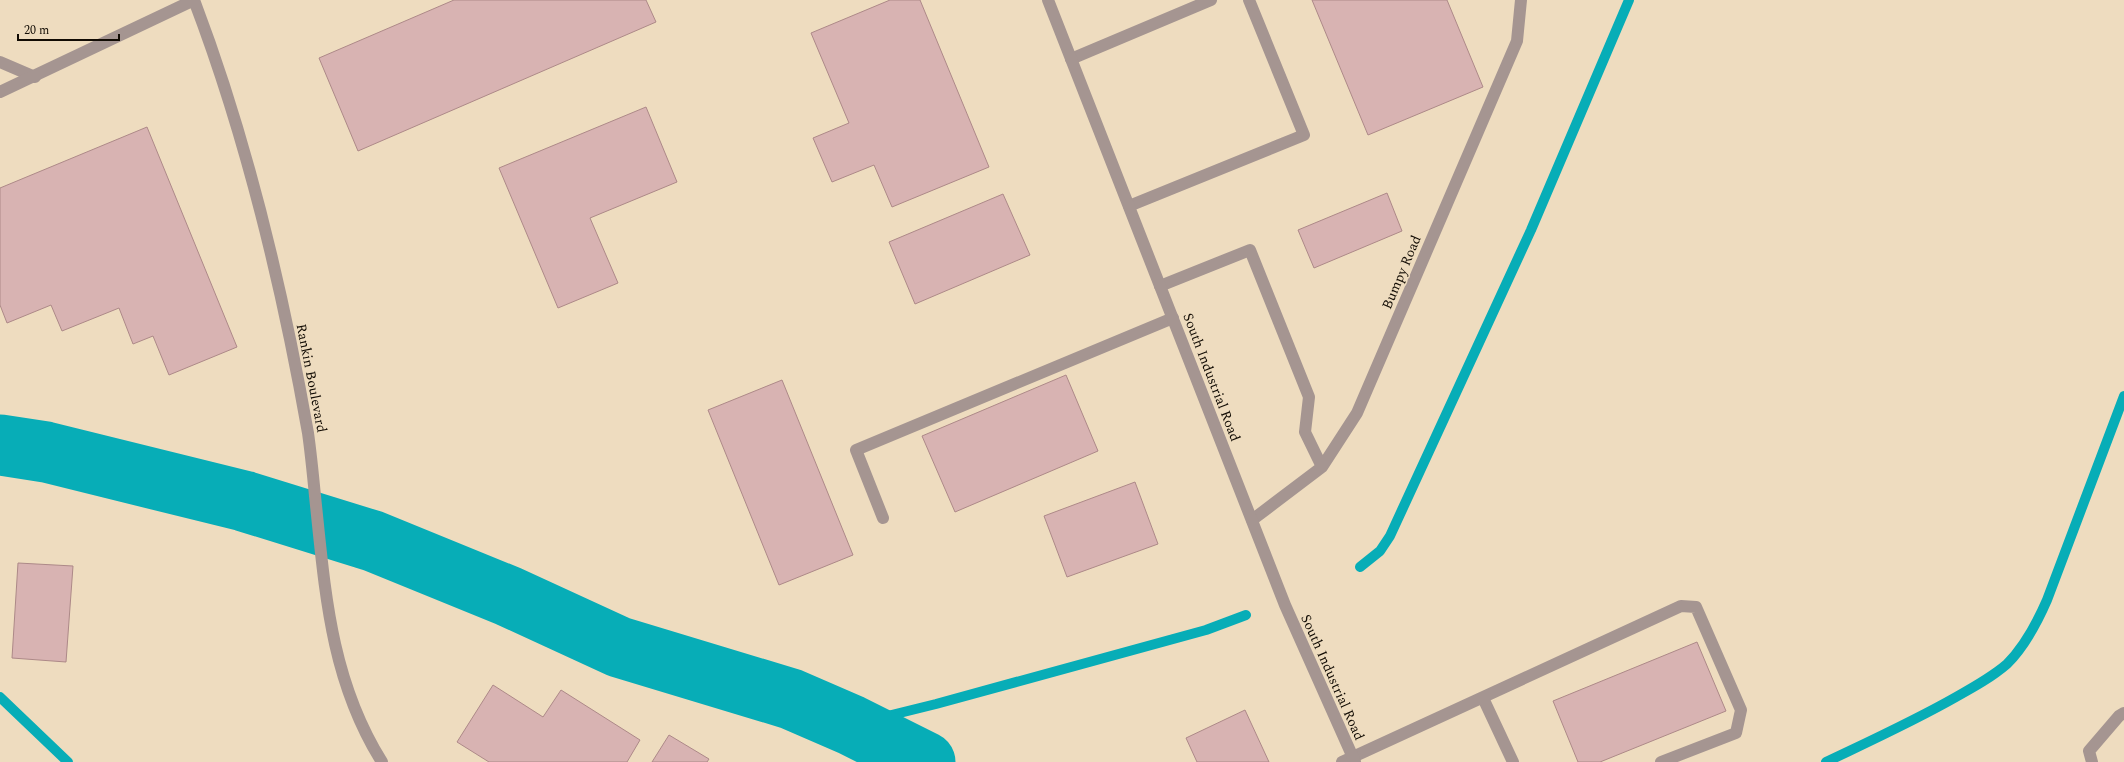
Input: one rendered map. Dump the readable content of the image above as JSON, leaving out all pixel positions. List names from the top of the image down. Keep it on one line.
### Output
{"streets":{"street":["Bumpy Road","South Industrial Road","Rankin Boulevard"]},"crossings":[["Bumpy Road","South Industrial Road"]],"scale_bar":"20 m"}
